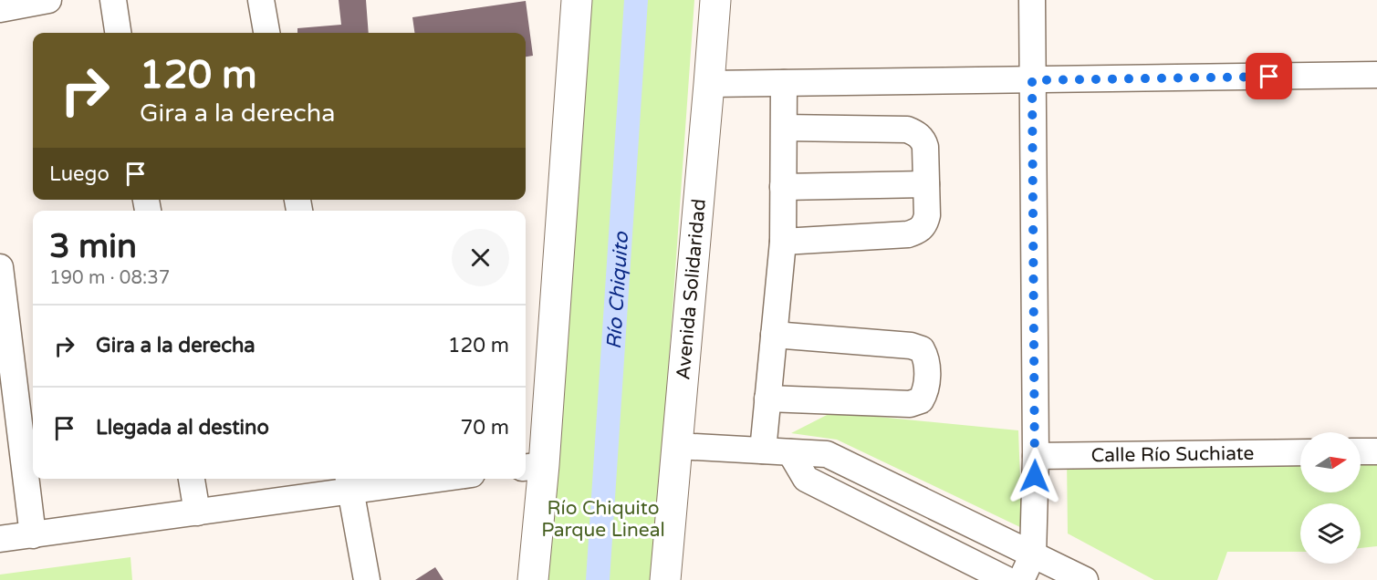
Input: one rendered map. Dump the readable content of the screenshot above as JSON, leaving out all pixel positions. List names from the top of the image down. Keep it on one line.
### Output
{"streets":{"main road":["Avenida Solidaridad"],"street":["Calle Río Suchiate"]},"water":["Río Chiquito"],"parks":["Río Chiquito Parque Lineal"],"north":"right","page":{"turn":["120 m","Gira a la derecha"],"then":"Luego","heading":["3 min","190 m · 08:37"],"list":[{"name":"Gira a la derecha","value":"120 m"},{"name":"Llegada al destino","value":"70 m"}]}}
